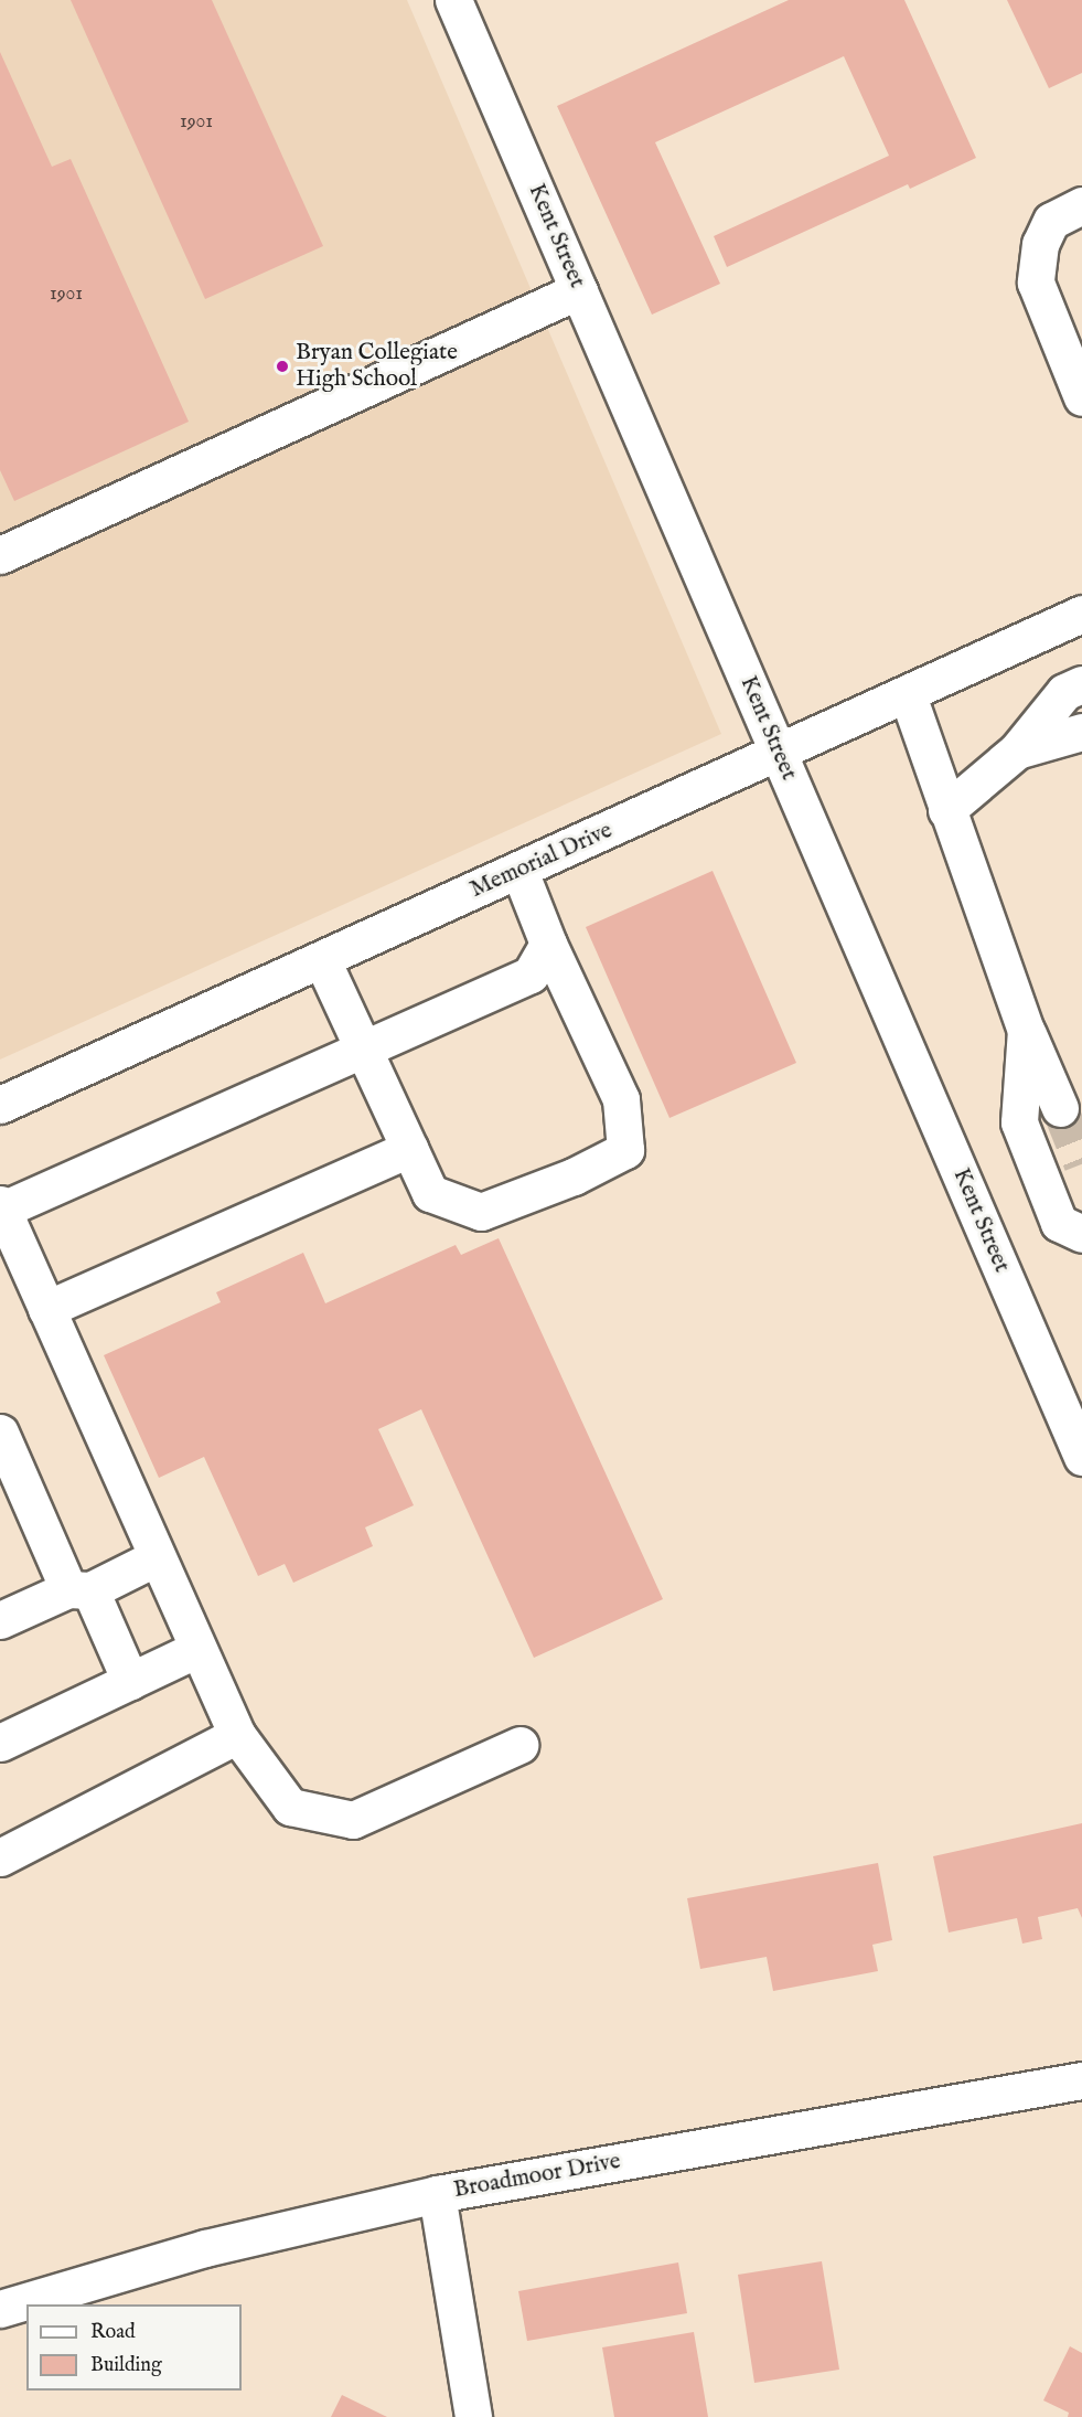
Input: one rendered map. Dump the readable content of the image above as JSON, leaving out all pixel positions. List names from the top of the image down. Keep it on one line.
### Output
{"streets":{"street":["Kent Street","Memorial Drive","Broadmoor Drive"]},"crossings":[["Kent Street","Memorial Drive"]],"places":["Bryan Collegiate High School"],"house_numbers":["1901","1901"],"legend":["Road","Building"]}
